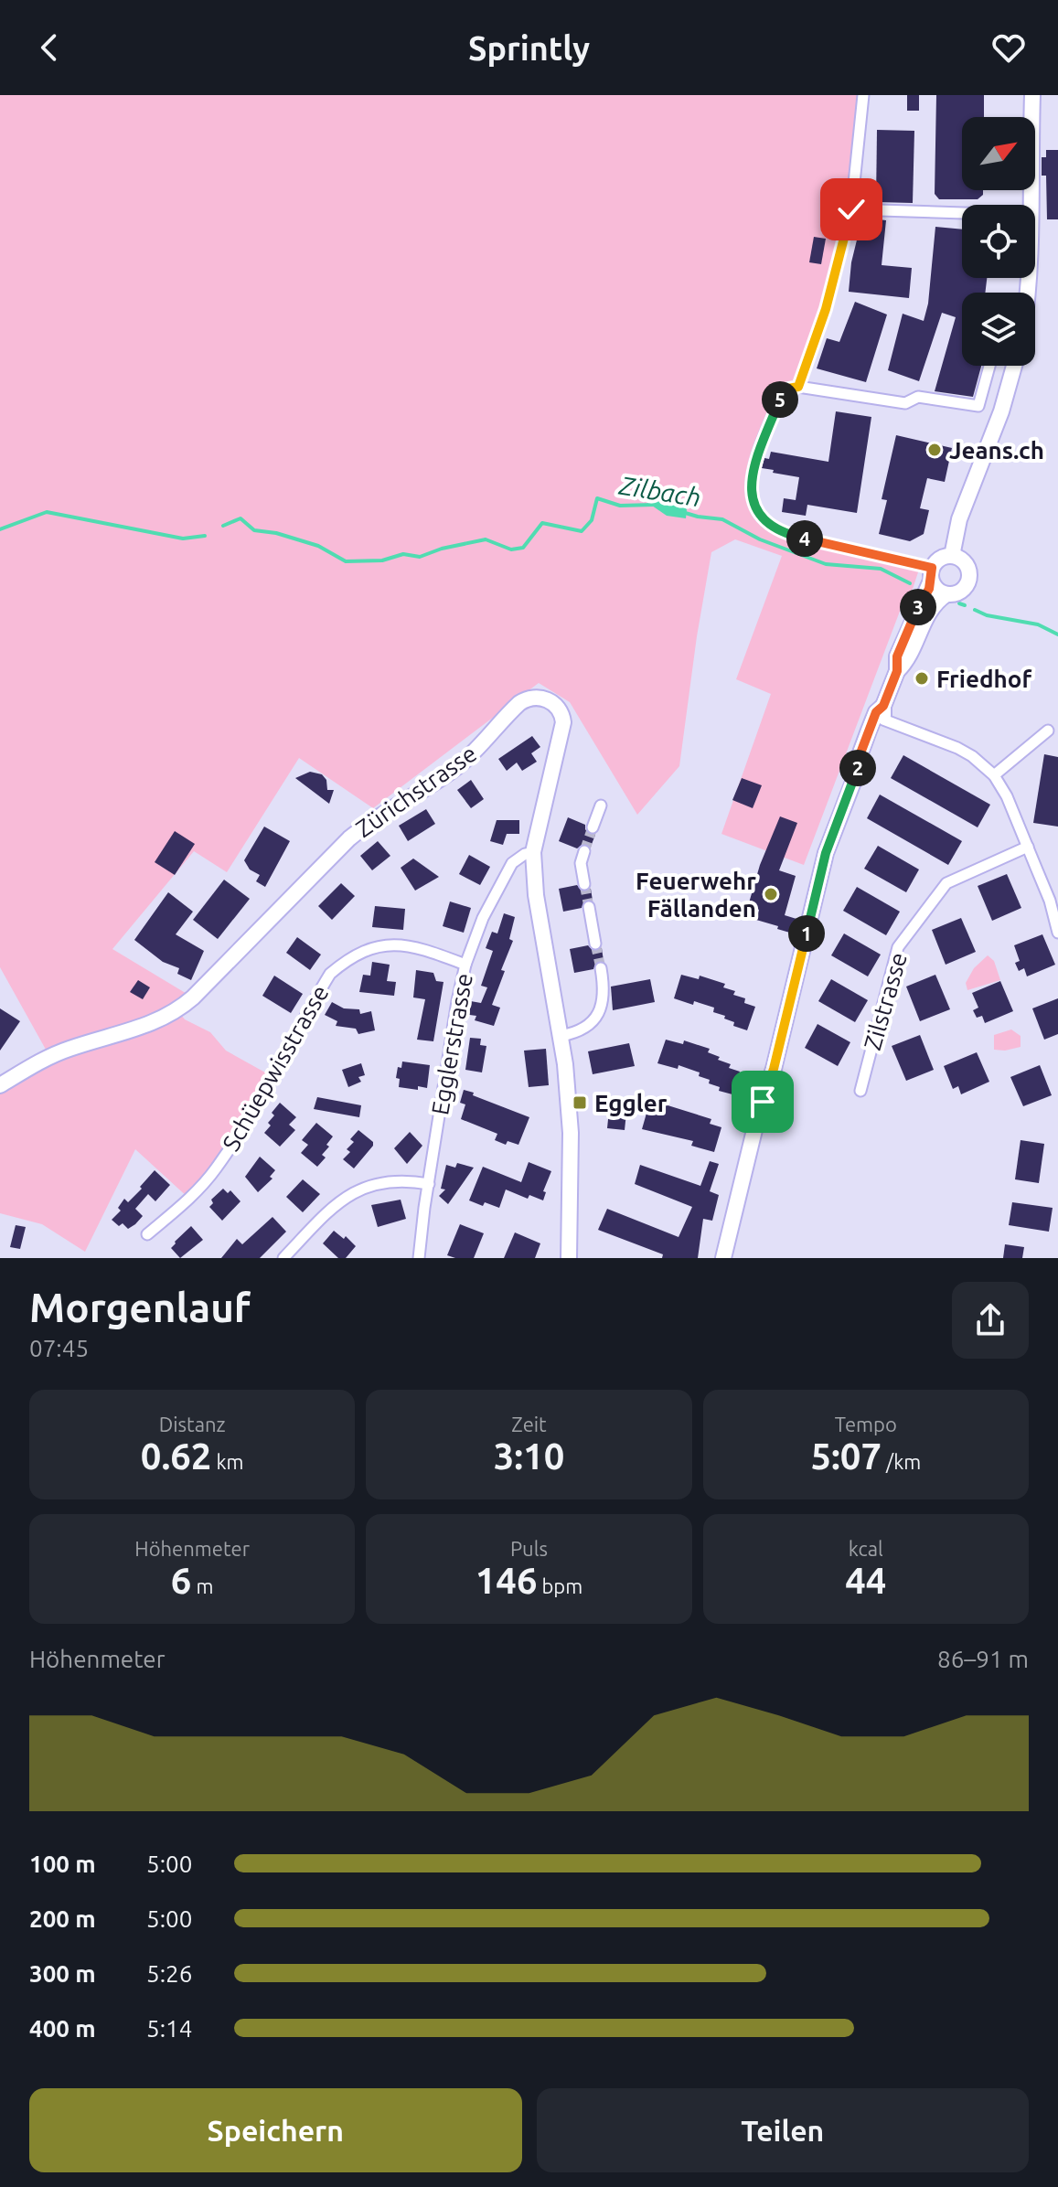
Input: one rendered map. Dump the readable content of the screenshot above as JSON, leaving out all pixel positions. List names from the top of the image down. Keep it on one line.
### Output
{"streets":{"main road":["Zürichstrasse"],"street":["Zilstrasse","Egglerstrasse","Schüepwisstrasse"]},"crossings":[["Zürichstrasse","Egglerstrasse"],["Egglerstrasse","Schüepwisstrasse"]],"water":["Zilbach"],"places":{"other":["Jeans.ch","Friedhof","Feuerwehr Fällanden"],"transit":["Eggler"]},"north":"top right","page":{"header":"Sprintly","pins":["5","4","3","2","1"],"heading":["Morgenlauf","07:45"],"stats":[["Distanz","0.62 km"],["Zeit","3:10"],["Tempo","5:07 /km"],["Höhenmeter","6 m"],["Puls","146 bpm"],["kcal","44"]],"chart":["Höhenmeter","86–91 m"],"list":[{"name":"100 m","note":"5:00"},{"name":"200 m","note":"5:00"},{"name":"300 m","note":"5:26"},{"name":"400 m","note":"5:14"}],"buttons":["Speichern","Teilen"]}}
